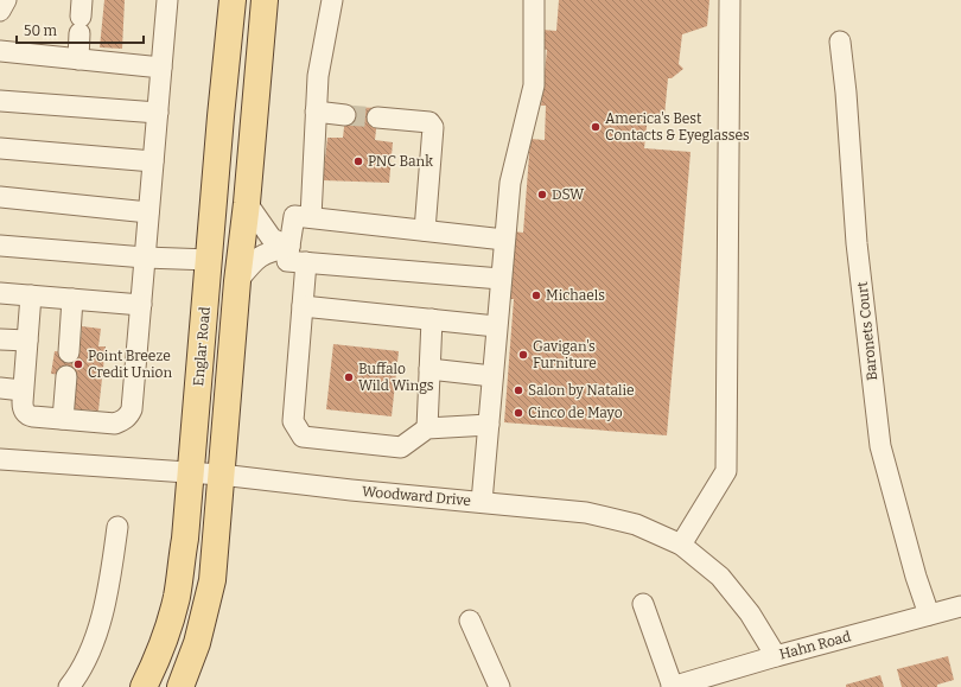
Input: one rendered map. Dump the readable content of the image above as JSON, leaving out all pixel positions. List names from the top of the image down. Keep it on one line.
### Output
{"streets":{"main road":["Englar Road"],"street":["Baronets Court","Woodward Drive","Hahn Road"]},"crossings":[["Baronets Court","Hahn Road"],["Englar Road","Woodward Drive"],["Woodward Drive","Hahn Road"]],"places":["America's Best Contacts & Eyeglasses","PNC Bank","DSW","Michaels","Gavigan's Furniture","Point Breeze Credit Union","Buffalo Wild Wings","Salon by Natalie","Cinco de Mayo"],"scale_bar":"50 m"}
